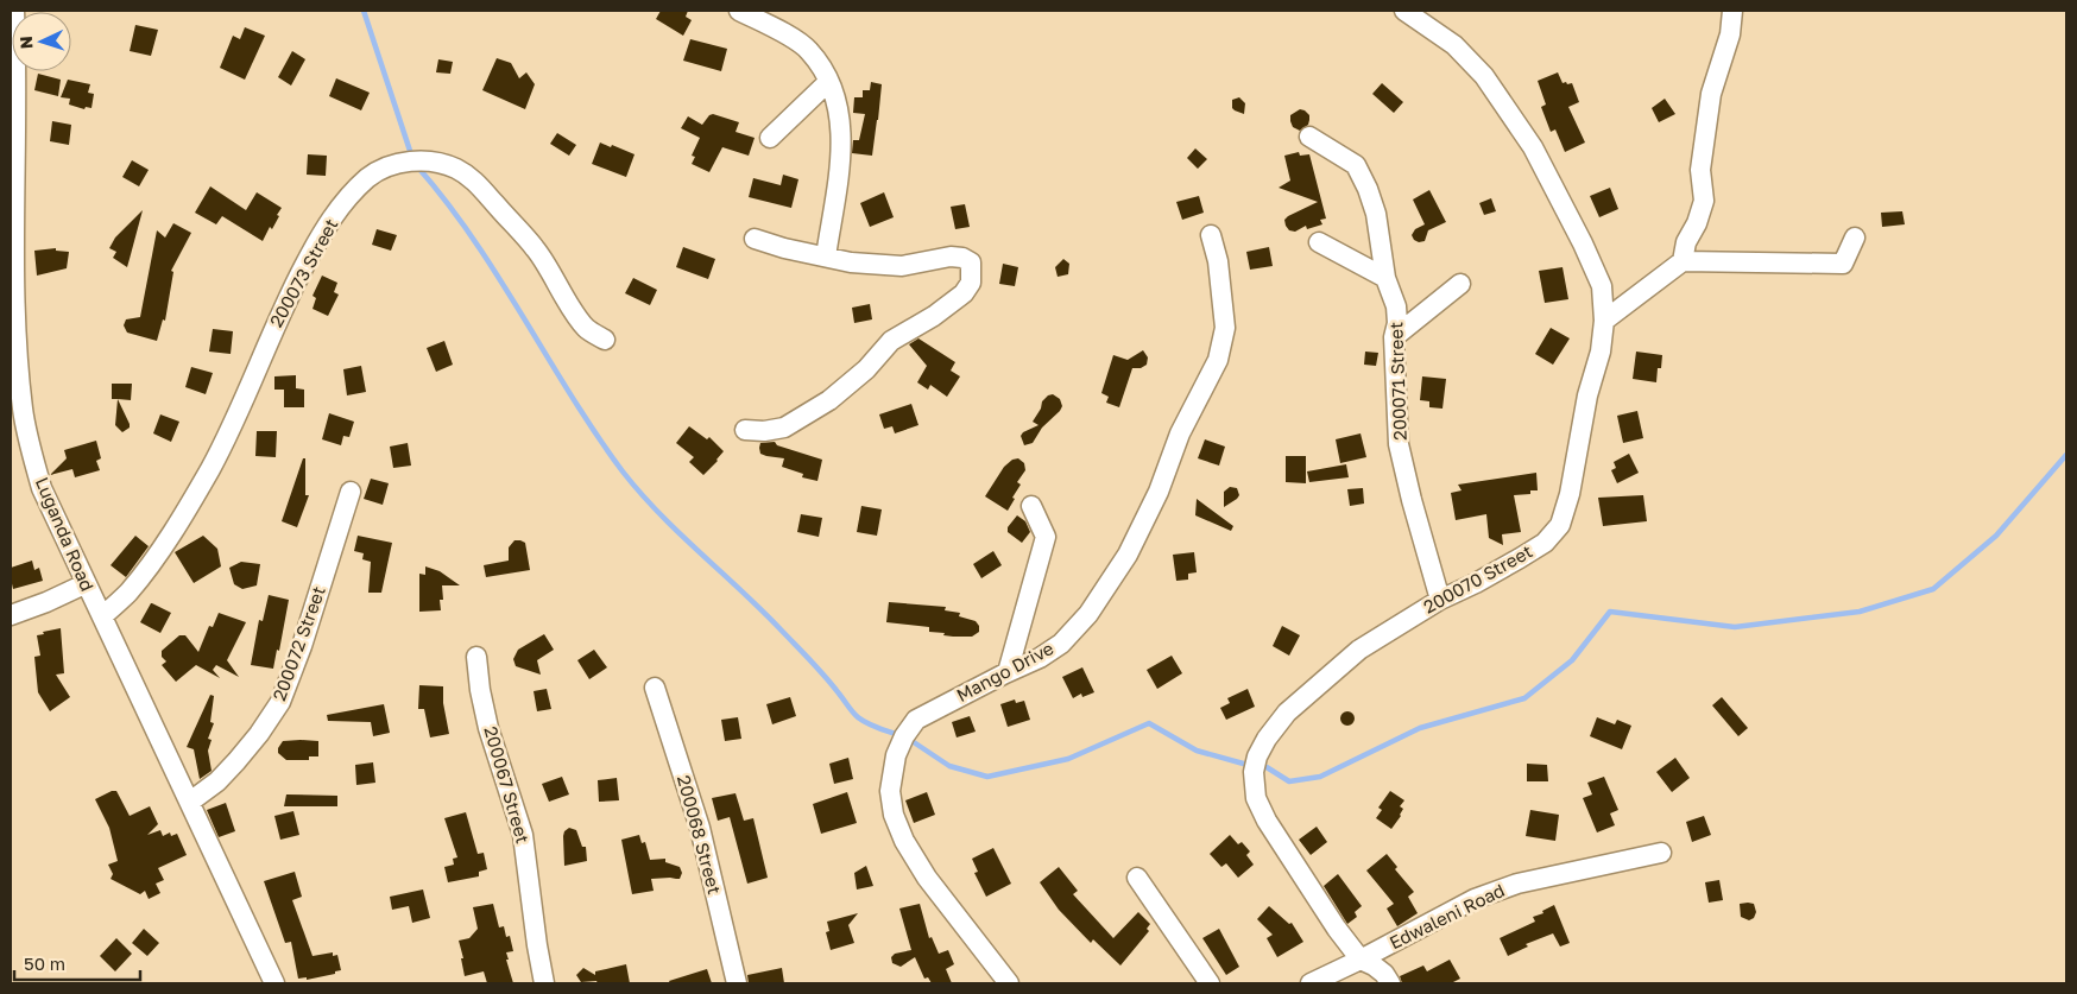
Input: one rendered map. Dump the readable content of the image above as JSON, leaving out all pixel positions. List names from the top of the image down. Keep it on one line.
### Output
{"streets":{"street":["200073 Street","200071 Street","Luganda Road","200070 Street","200072 Street","Mango Drive","200067 Street","200068 Street","Edwaleni Road"]},"crossings":[["200073 Street","Luganda Road"],["200071 Street","200070 Street"],["Luganda Road","200072 Street"],["200070 Street","Edwaleni Road"]],"scale_bar":"50 m","north":"left"}
